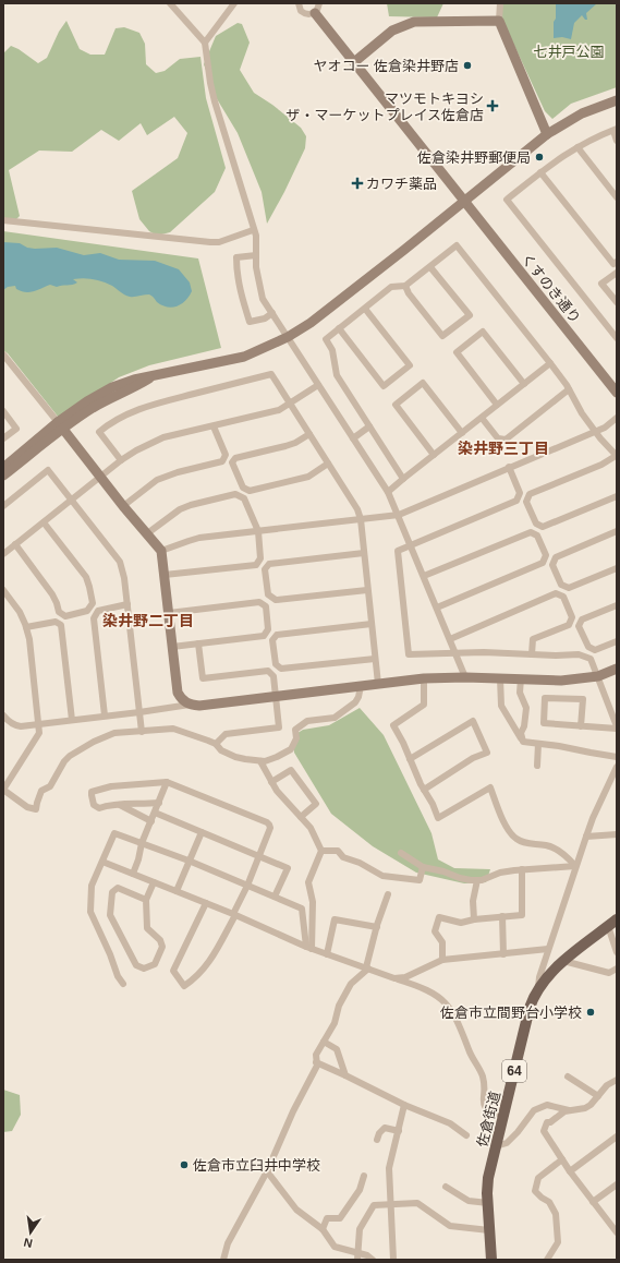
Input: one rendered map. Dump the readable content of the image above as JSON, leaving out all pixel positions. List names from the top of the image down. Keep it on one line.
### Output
{"streets":{"main road":["64","佐倉街道"],"street":["くすのき通り"]},"districts":["染井野三丁目","染井野二丁目"],"parks":["七井戸公園"],"places":{"other":["ヤオコー 佐倉染井野店","佐倉染井野郵便局","佐倉市立間野台小学校","佐倉市立臼井中学校"],"health":["マツモトキヨシ ザ・マーケットプレイス佐倉店","カワチ薬品"]},"north":"bottom"}
